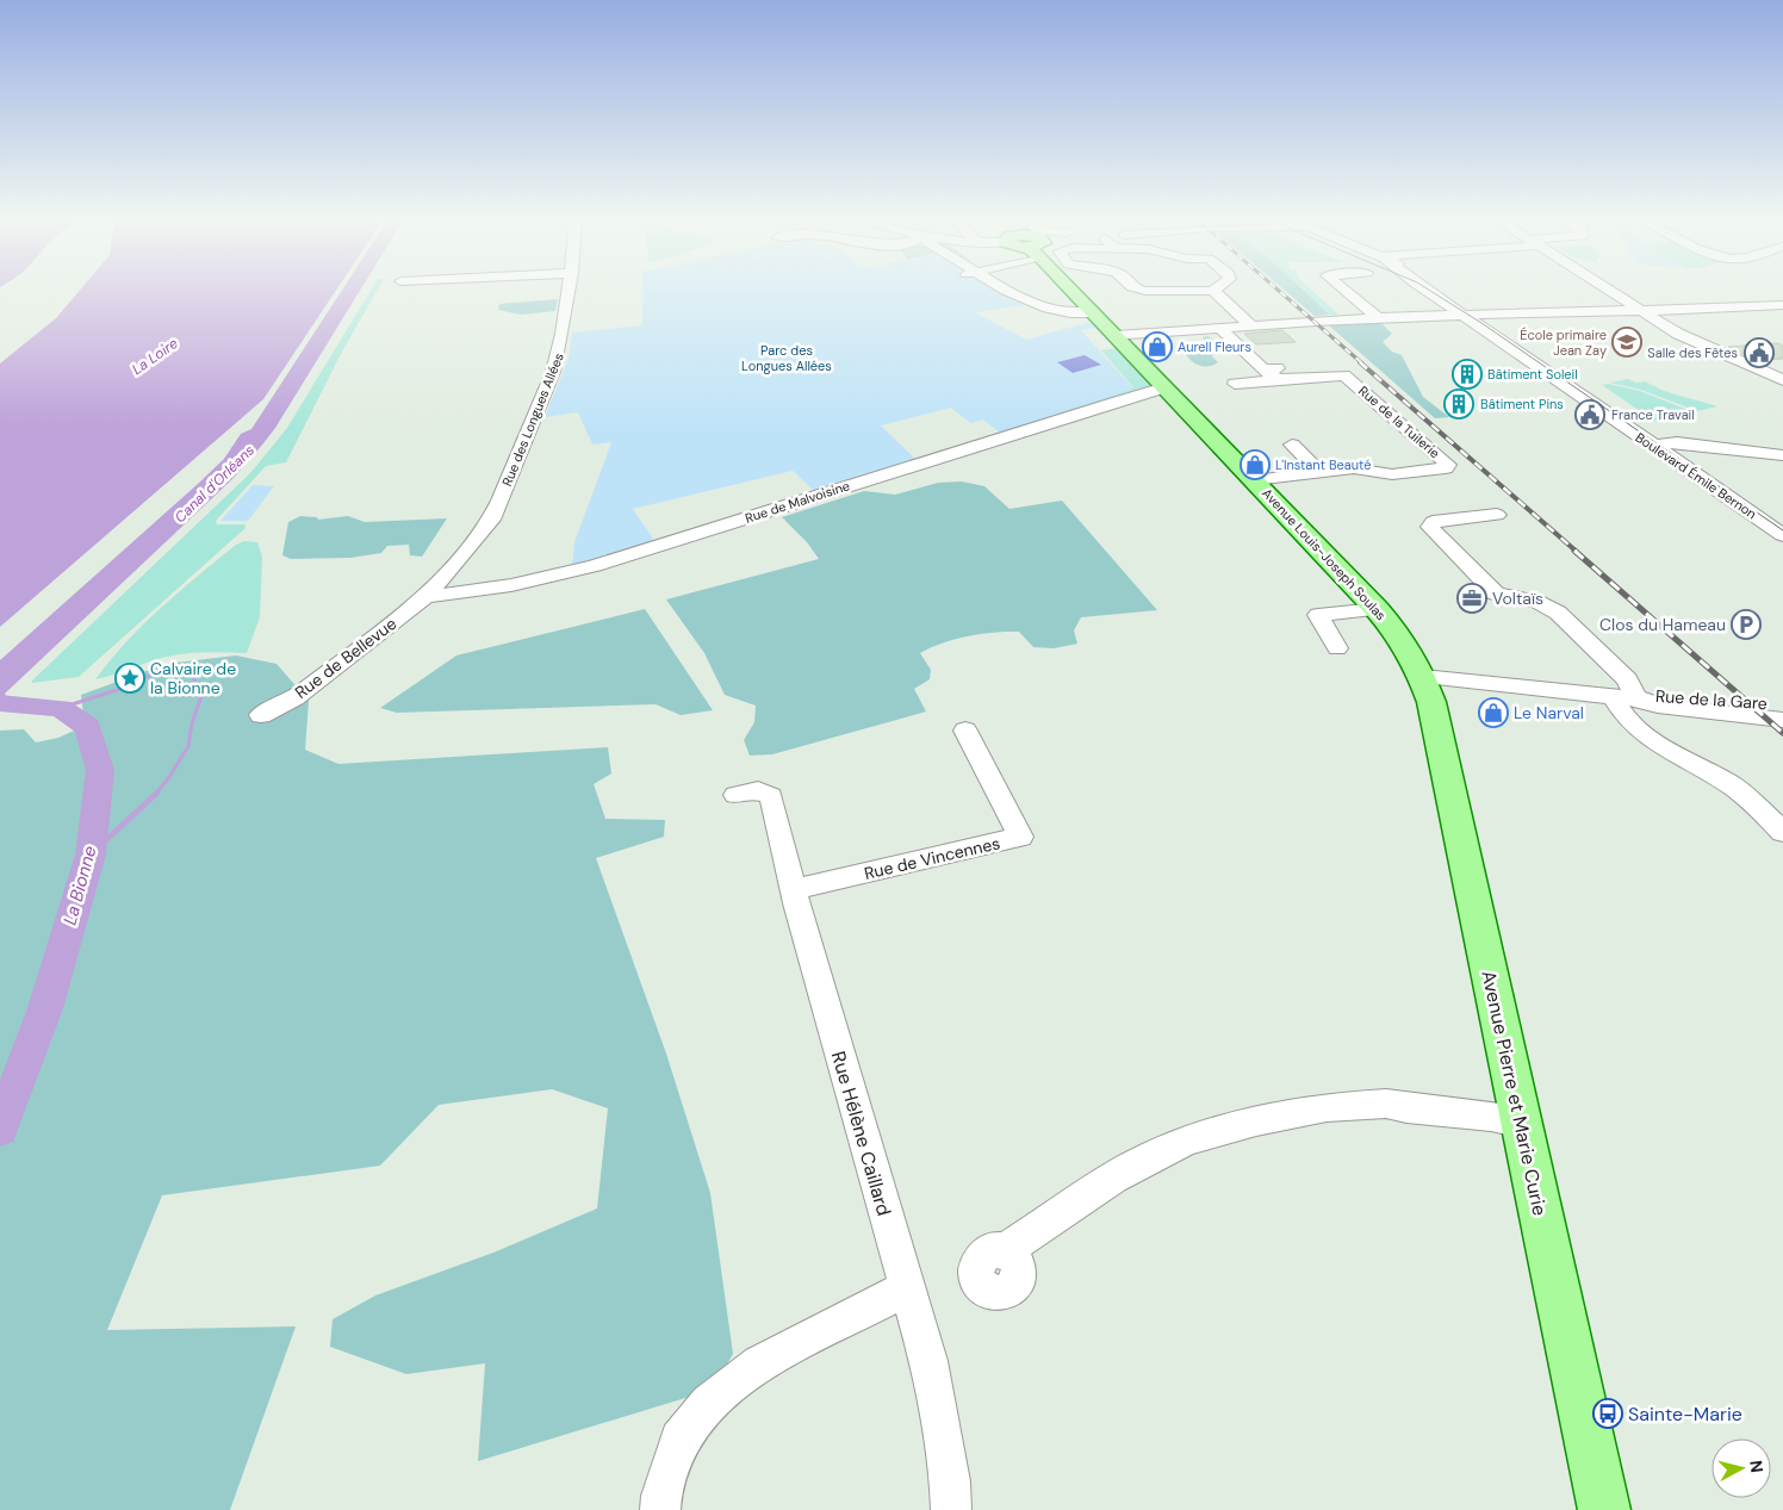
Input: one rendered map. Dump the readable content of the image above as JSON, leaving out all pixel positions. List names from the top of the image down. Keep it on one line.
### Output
{"streets":{"main road":["Avenue Louis-Joseph Soulas","Avenue Pierre et Marie Curie"],"street":["Rue des Longues Allées","Rue de la Tuilerie","Boulevard Émile Bernon","Rue de Malvoisine","Rue de Bellevue","Rue de la Gare","Rue de Vincennes","Rue Hélène Caillard"]},"crossings":[["Rue des Longues Allées","Rue de Malvoisine"],["Rue des Longues Allées","Rue de Bellevue"],["Rue de la Tuilerie","Avenue Louis-Joseph Soulas"],["Rue de Malvoisine","Avenue Louis-Joseph Soulas"],["Rue de Malvoisine","Rue de Bellevue"],["Avenue Louis-Joseph Soulas","Rue de la Gare"],["Avenue Louis-Joseph Soulas","Avenue Pierre et Marie Curie"],["Rue de la Gare","Avenue Pierre et Marie Curie"],["Rue de Vincennes","Rue Hélène Caillard"]],"water":["La Loire","Canal d'Orléans","La Bionne"],"parks":["Parc des Longues Allées"],"places":{"school or university":["École primaire Jean Zay"],"shop":["Aurell Fleurs","L'Instant Beauté","Le Narval"],"public building":["Salle des Fêtes","France Travail"],"building":["Bâtiment Soleil","Bâtiment Pins"],"office":["Voltaïs"],"parking":["Clos du Hameau"],"place":["Calvaire de la Bionne"],"bus stop":["Sainte-Marie"]},"north":"right"}
